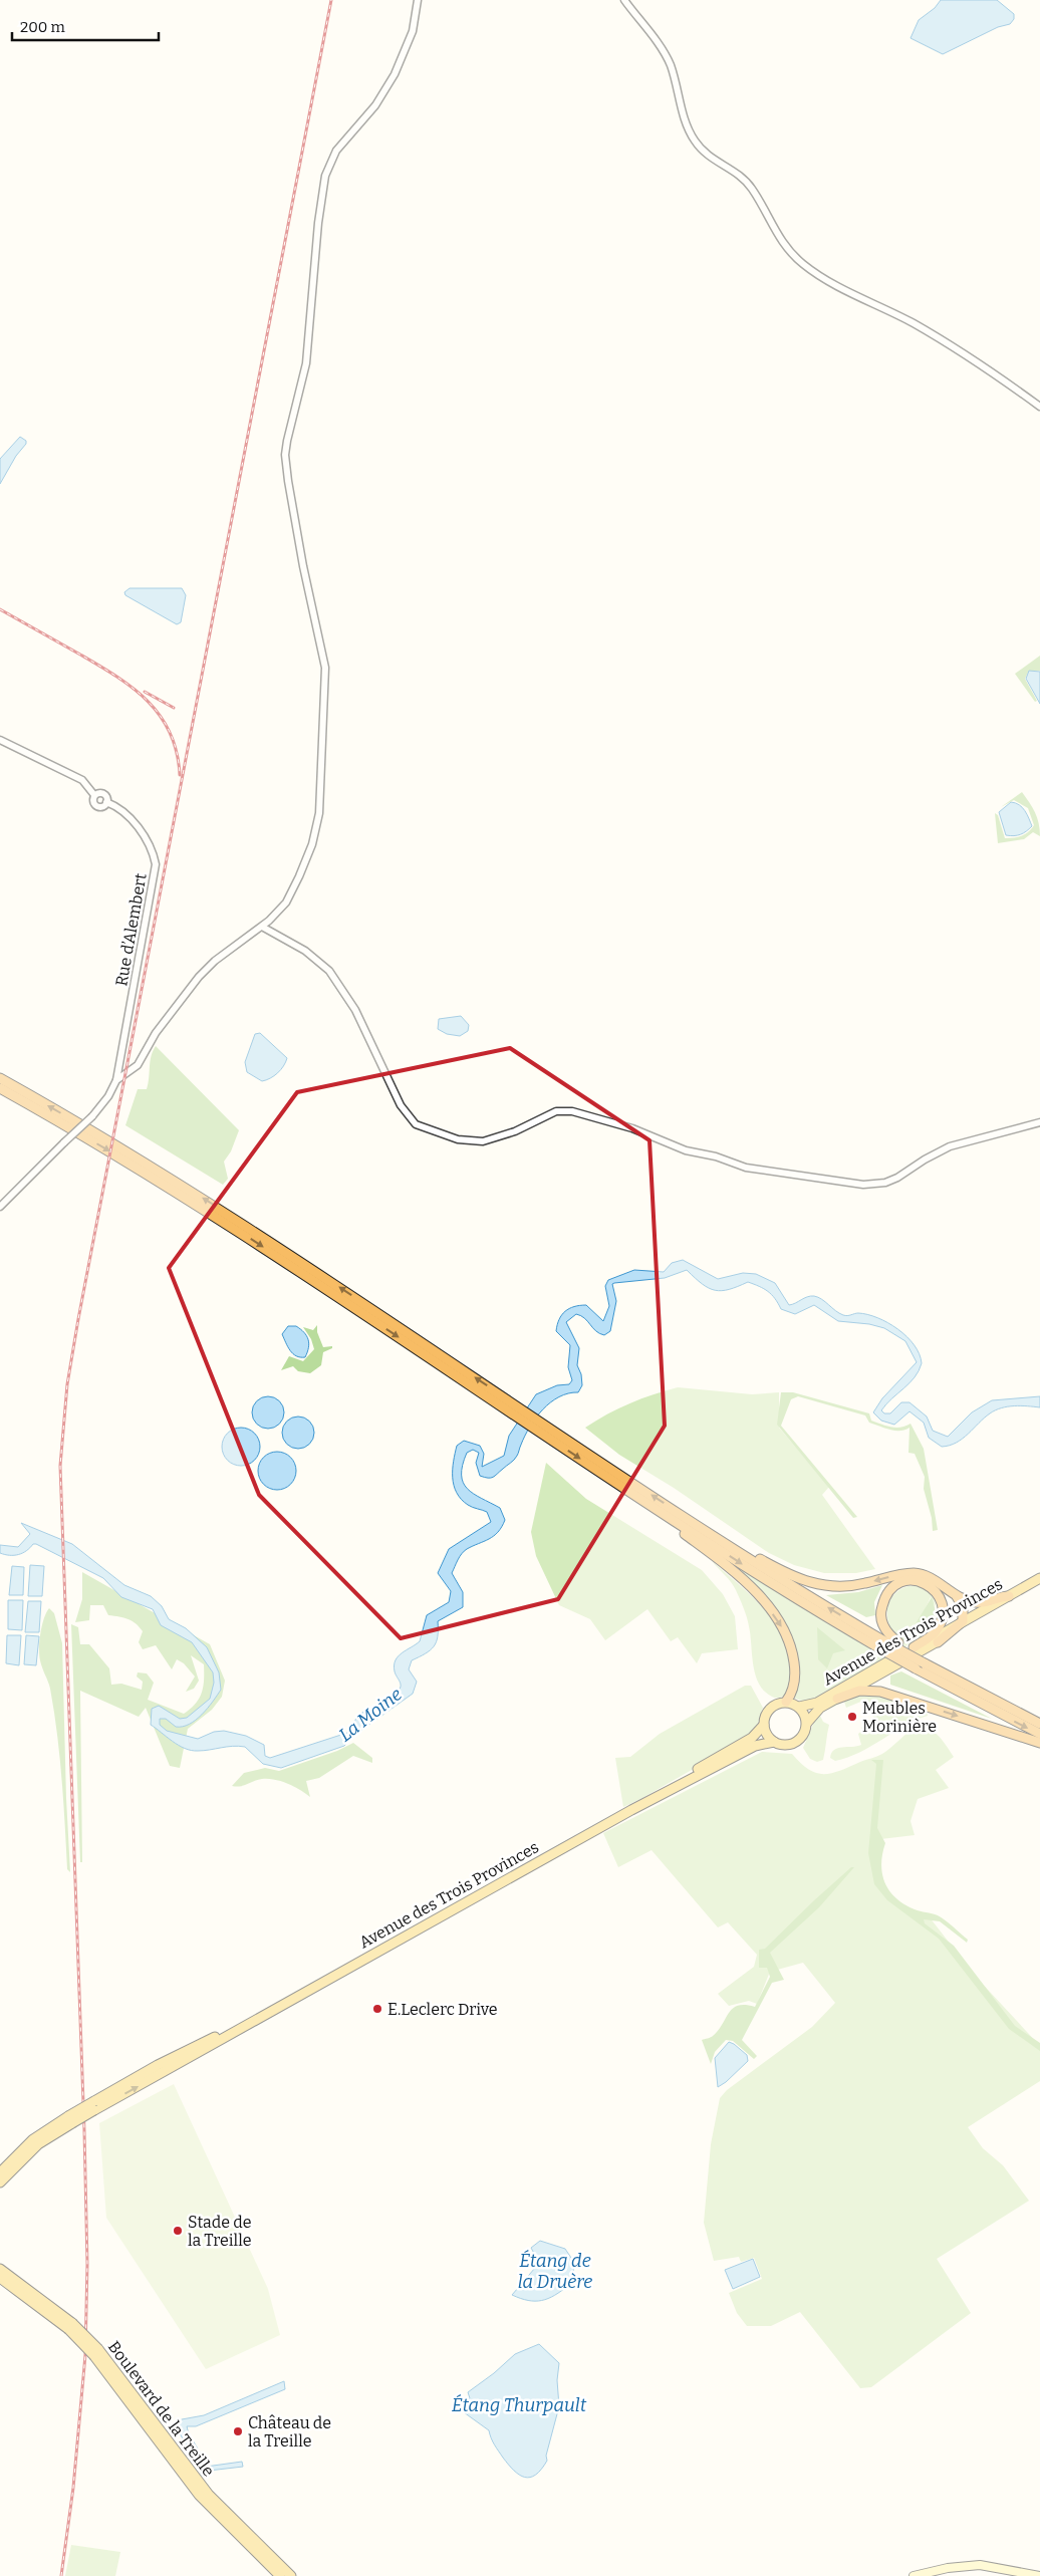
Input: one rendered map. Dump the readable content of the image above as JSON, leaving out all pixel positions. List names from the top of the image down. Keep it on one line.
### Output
{"streets":{"main road":["Avenue des Trois Provinces","Boulevard de la Treille"],"street":["Rue d’Alembert"]},"water":["La Moine","Étang de la Druère","Étang Thurpault"],"places":["Meubles Morinière","E.Leclerc Drive","Stade de la Treille","Château de la Treille"],"scale_bar":"200 m"}
